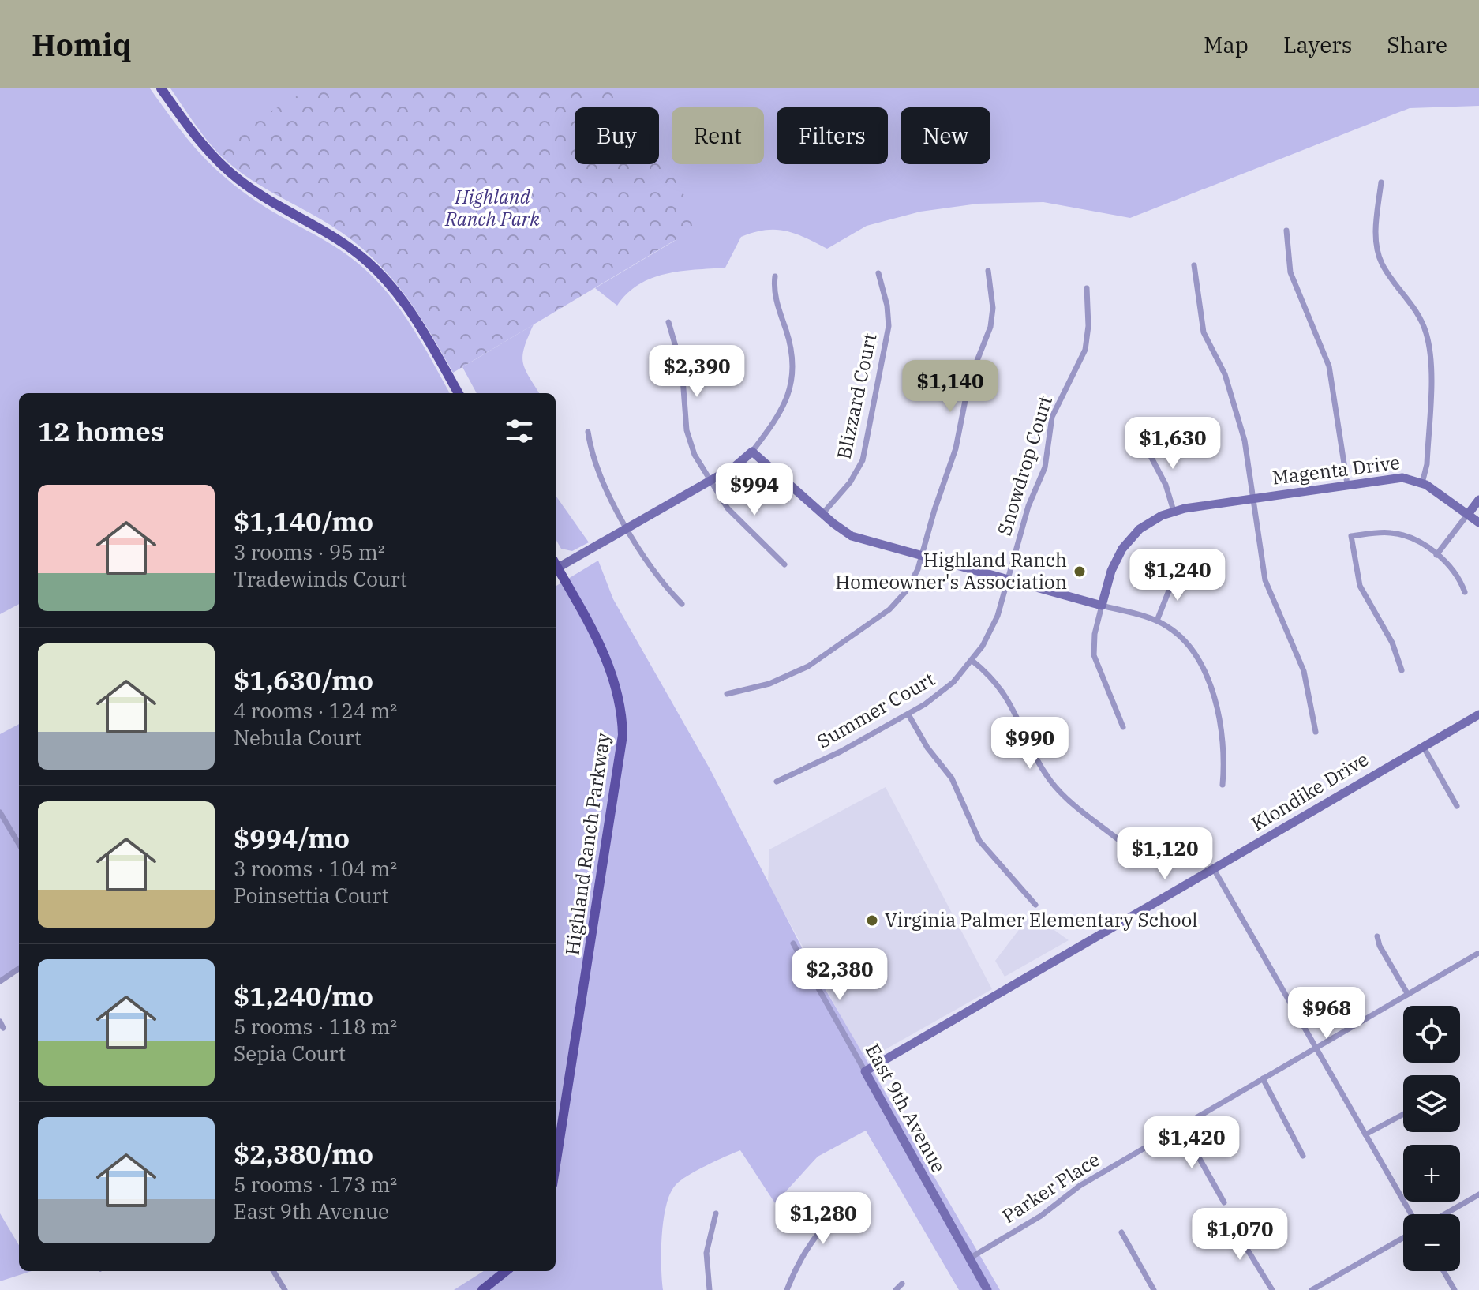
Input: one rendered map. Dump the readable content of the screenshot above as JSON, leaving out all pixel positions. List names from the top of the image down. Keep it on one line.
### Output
{"streets":{"main road":["Magenta Drive","Klondike Drive","Highland Ranch Parkway","East 9th Avenue"],"street":["Blizzard Court","Snowdrop Court","Summer Court","Parker Place"]},"crossings":[["Snowdrop Court","Summer Court"],["Klondike Drive","East 9th Avenue"],["East 9th Avenue","Parker Place"]],"parks":["Highland Ranch Park"],"places":["Highland Ranch Homeowner's Association","Virginia Palmer Elementary School"],"page":{"header":"Homiq","nav":["Map","Layers","Share"],"chip":["Buy","Rent","Filters","New"],"price":["$2,390","$1,140","$1,630","$994","$1,240","$990","$1,120","$2,380","$968","$1,420","$1,280","$1,070"],"heading":"12 homes","list":[{"name":"$1,140/mo","note":"3 rooms · 95 m² · Tradewinds Court"},{"name":"$1,630/mo","note":"4 rooms · 124 m² · Nebula Court"},{"name":"$994/mo","note":"3 rooms · 104 m² · Poinsettia Court"},{"name":"$1,240/mo","note":"5 rooms · 118 m² · Sepia Court"},{"name":"$2,380/mo","note":"5 rooms · 173 m² · East 9th Avenue"}],"map_buttons":["+","−"]}}
